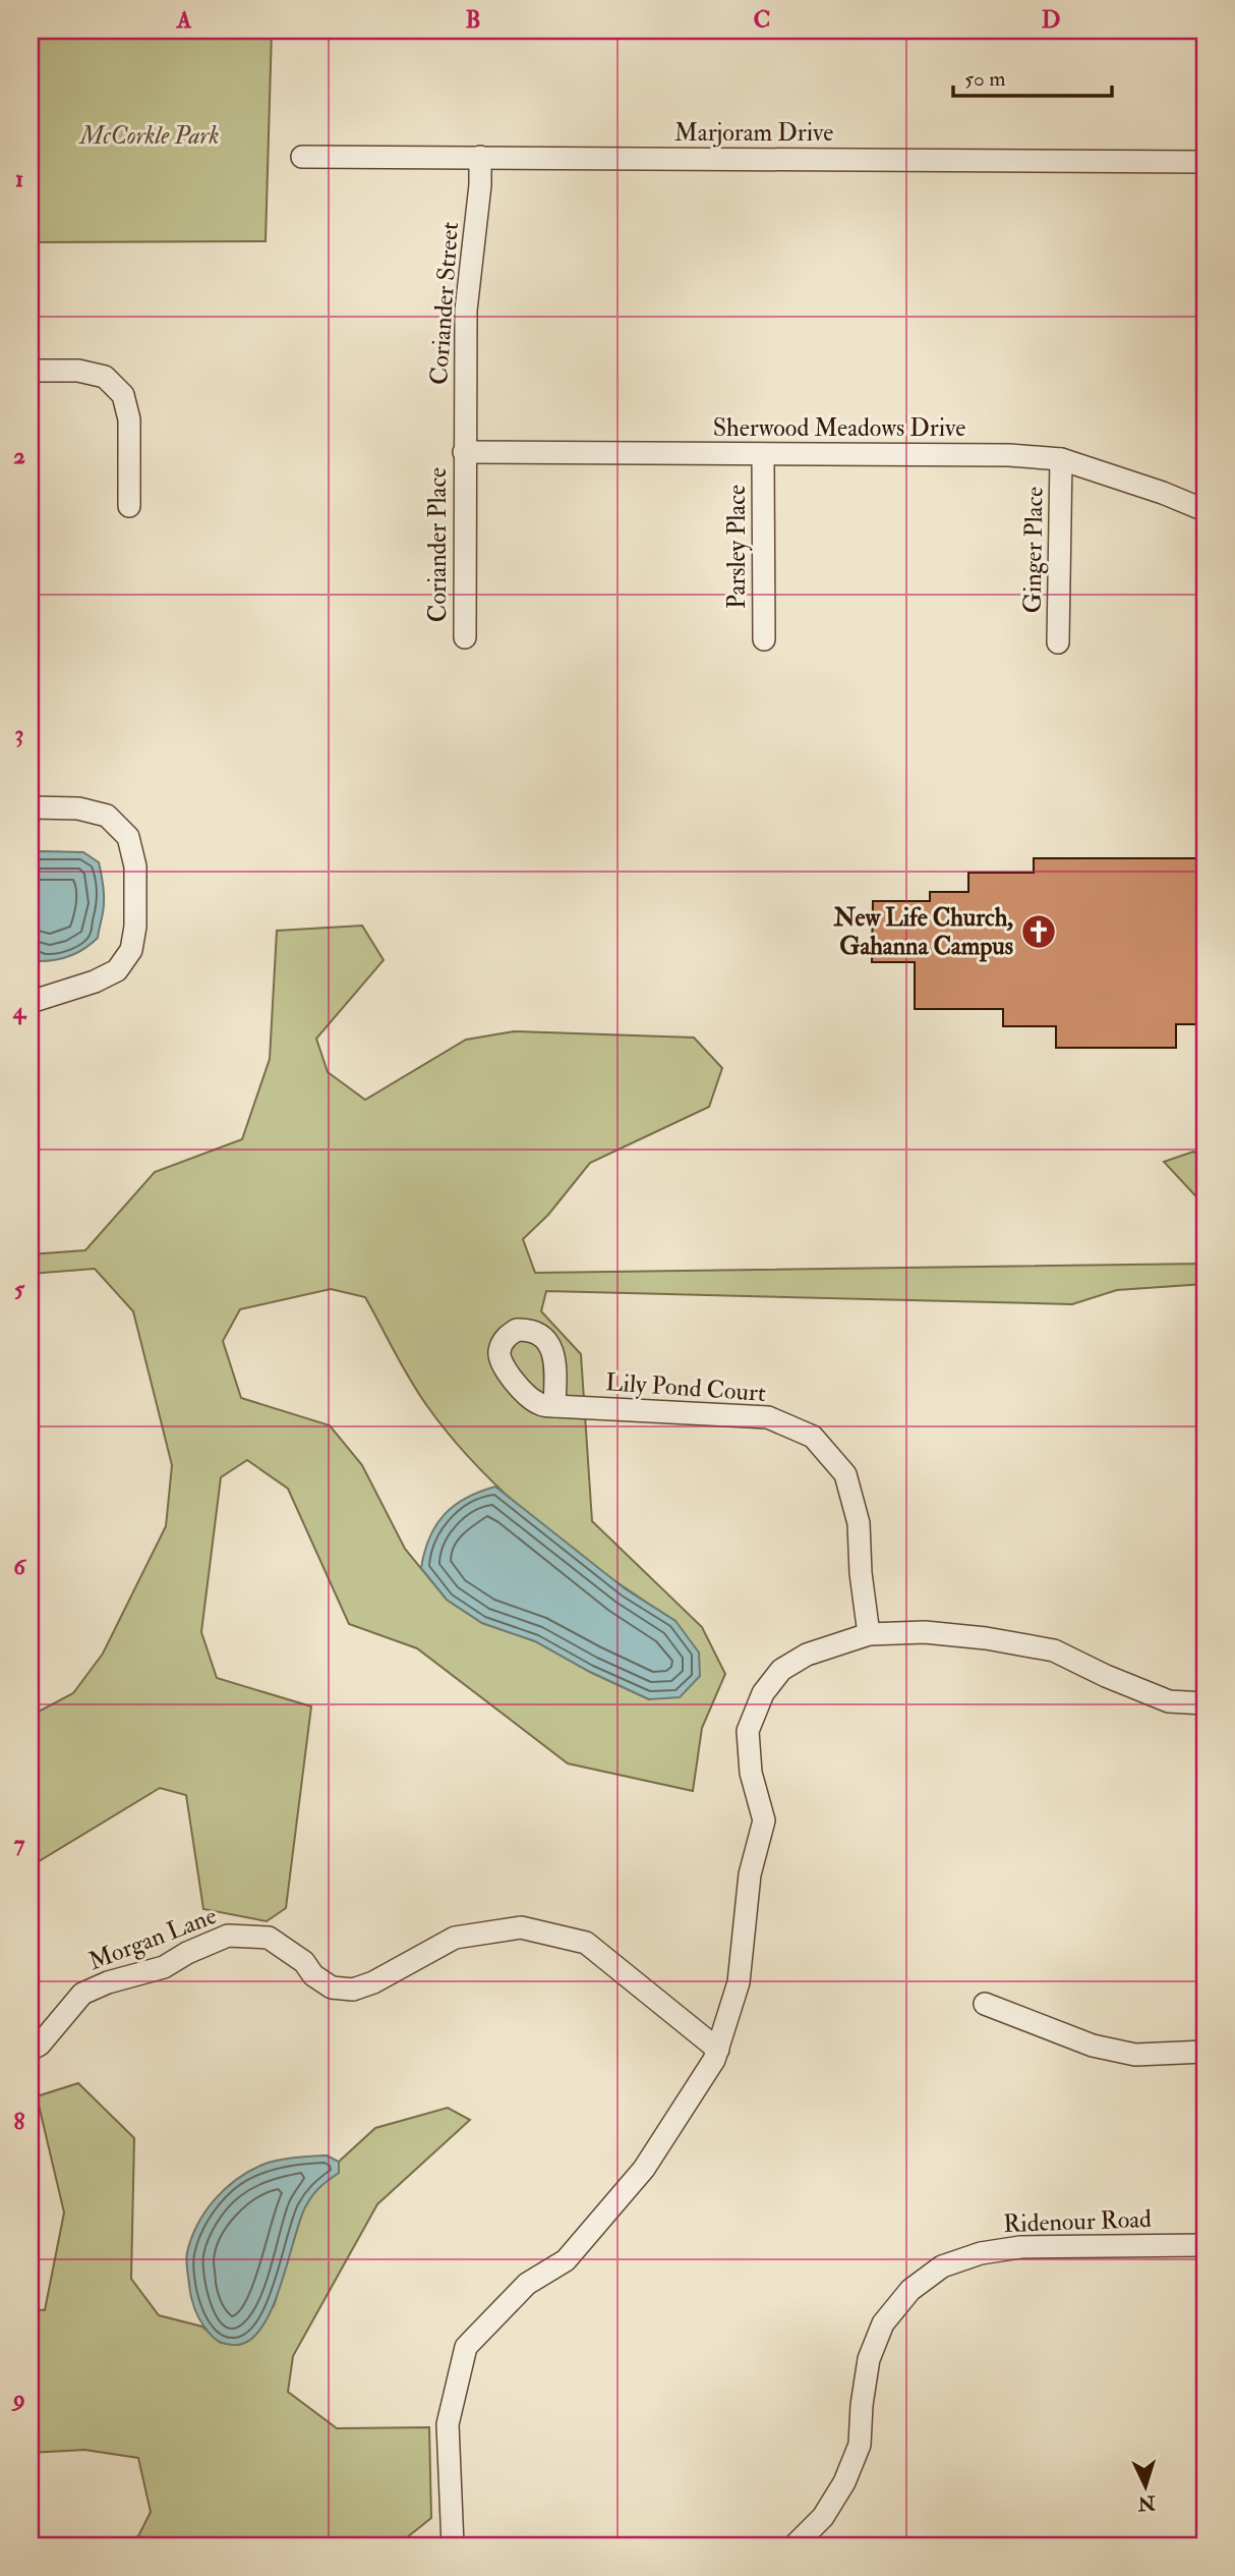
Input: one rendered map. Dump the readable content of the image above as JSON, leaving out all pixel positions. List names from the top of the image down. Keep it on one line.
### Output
{"streets":{"street":["Marjoram Drive","Coriander Street","Sherwood Meadows Drive","Coriander Place","Parsley Place","Ginger Place","Lily Pond Court","Morgan Lane","Ridenour Road"]},"crossings":[["Marjoram Drive","Coriander Street"],["Coriander Street","Sherwood Meadows Drive"],["Coriander Street","Coriander Place"],["Sherwood Meadows Drive","Coriander Place"],["Sherwood Meadows Drive","Parsley Place"],["Sherwood Meadows Drive","Ginger Place"]],"parks":["McCorkle Park"],"places":{"church":["New Life Church, Gahanna Campus"]},"scale_bar":"50 m","north":"bottom","grid":{"columns":["A","B","C","D"],"rows":["1","2","3","4","5","6","7","8","9"]}}
